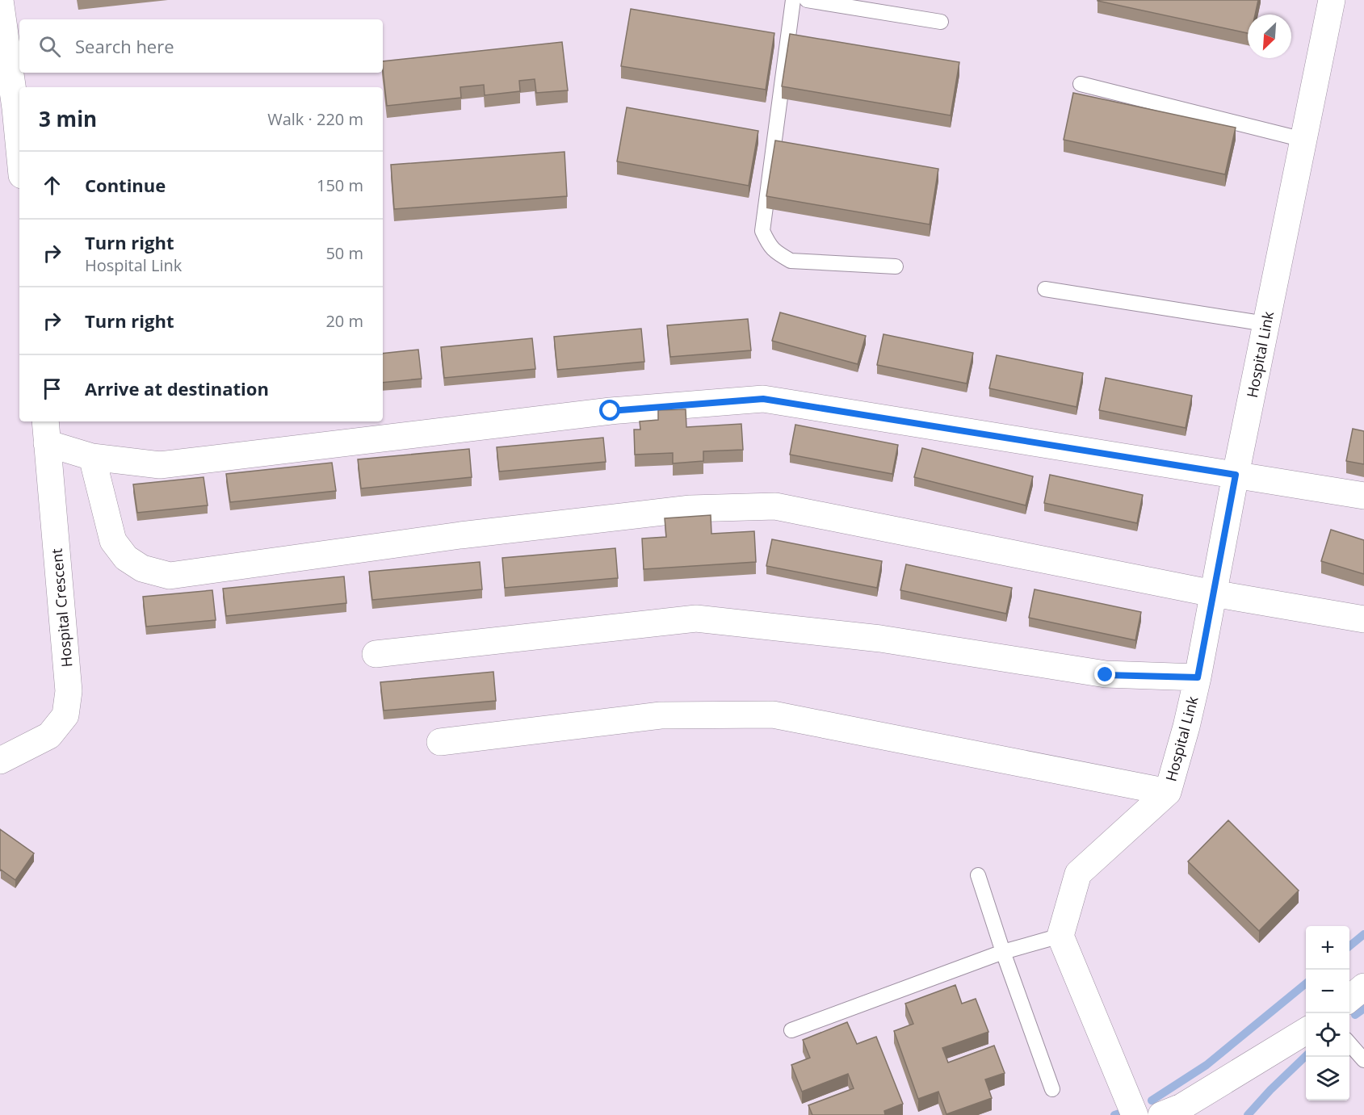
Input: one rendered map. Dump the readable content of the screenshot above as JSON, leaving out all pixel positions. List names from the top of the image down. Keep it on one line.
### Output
{"streets":{"street":["Hospital Link","Hospital Crescent"]},"north":"bottom left","page":{"search":"Search here","heading":["3 min","Walk · 220 m"],"list":[["Continue","150 m"],["Turn right","Hospital Link","50 m"],["Turn right","20 m"],"Arrive at destination"],"map_buttons":["+","−"]}}
